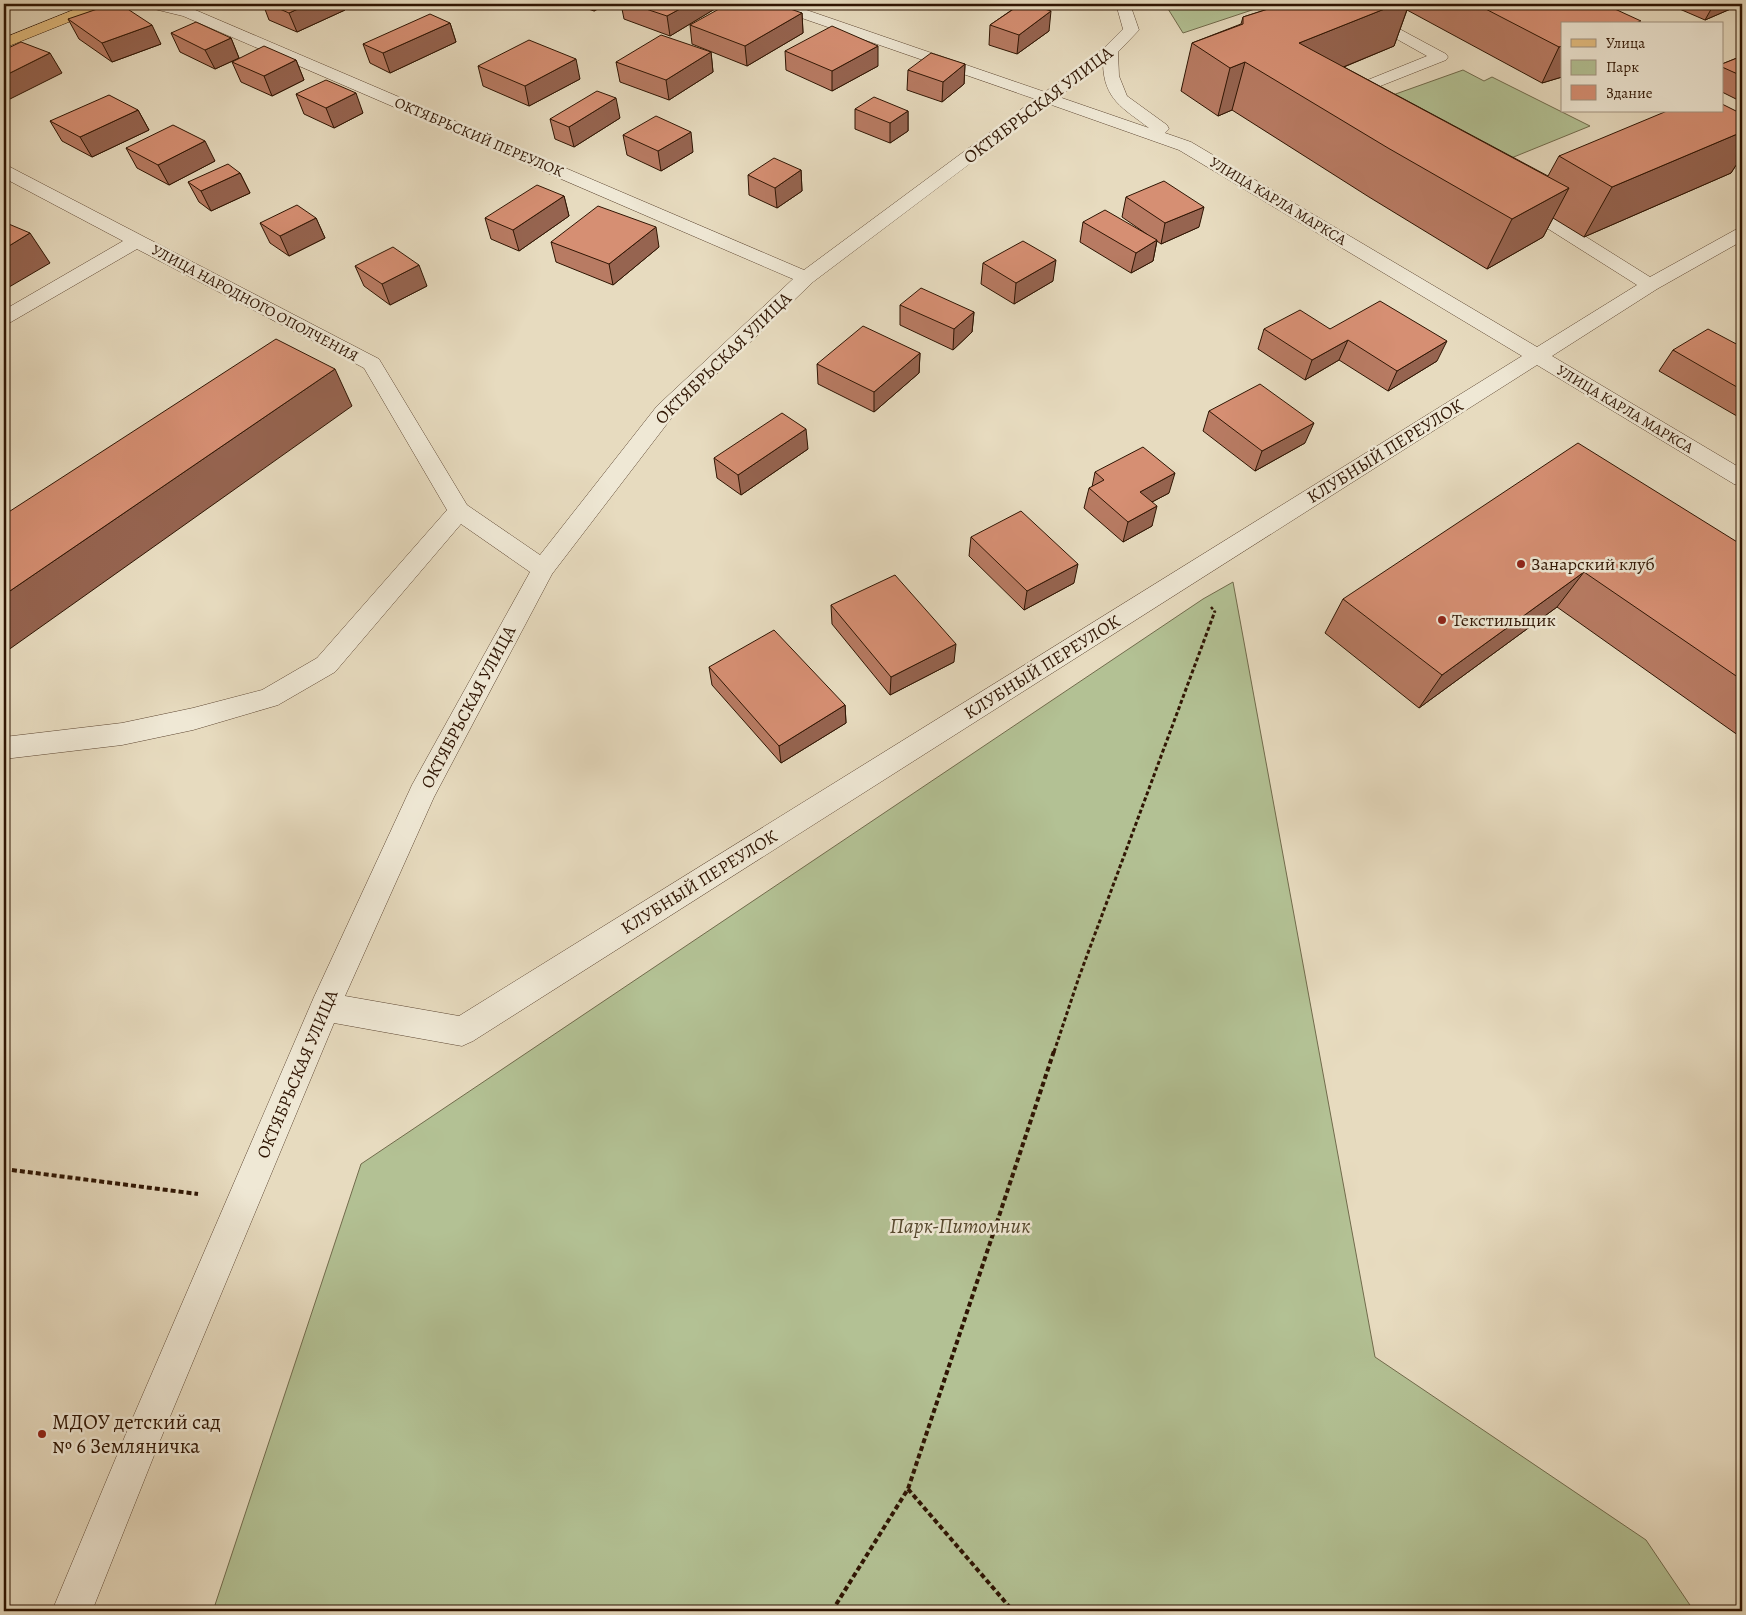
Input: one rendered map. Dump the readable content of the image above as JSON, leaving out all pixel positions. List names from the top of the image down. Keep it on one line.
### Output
{"streets":{"street":["ОКТЯБРЬСКАЯ УЛИЦА","ОКТЯБРЬСКИЙ ПЕРЕУЛОК","УЛИЦА КАРЛА МАРКСА","УЛИЦА НАРОДНОГО ОПОЛЧЕНИЯ","КЛУБНЫЙ ПЕРЕУЛОК"]},"crossings":[["ОКТЯБРЬСКАЯ УЛИЦА","ОКТЯБРЬСКИЙ ПЕРЕУЛОК"],["ОКТЯБРЬСКАЯ УЛИЦА","УЛИЦА КАРЛА МАРКСА"],["ОКТЯБРЬСКАЯ УЛИЦА","УЛИЦА НАРОДНОГО ОПОЛЧЕНИЯ"],["ОКТЯБРЬСКАЯ УЛИЦА","КЛУБНЫЙ ПЕРЕУЛОК"],["УЛИЦА КАРЛА МАРКСА","КЛУБНЫЙ ПЕРЕУЛОК"]],"parks":["Парк-Питомник"],"places":["Занарский клуб","Текстильщик","МДОУ детский сад № 6 Земляничка"],"legend":["Улица","Парк","Здание"]}
